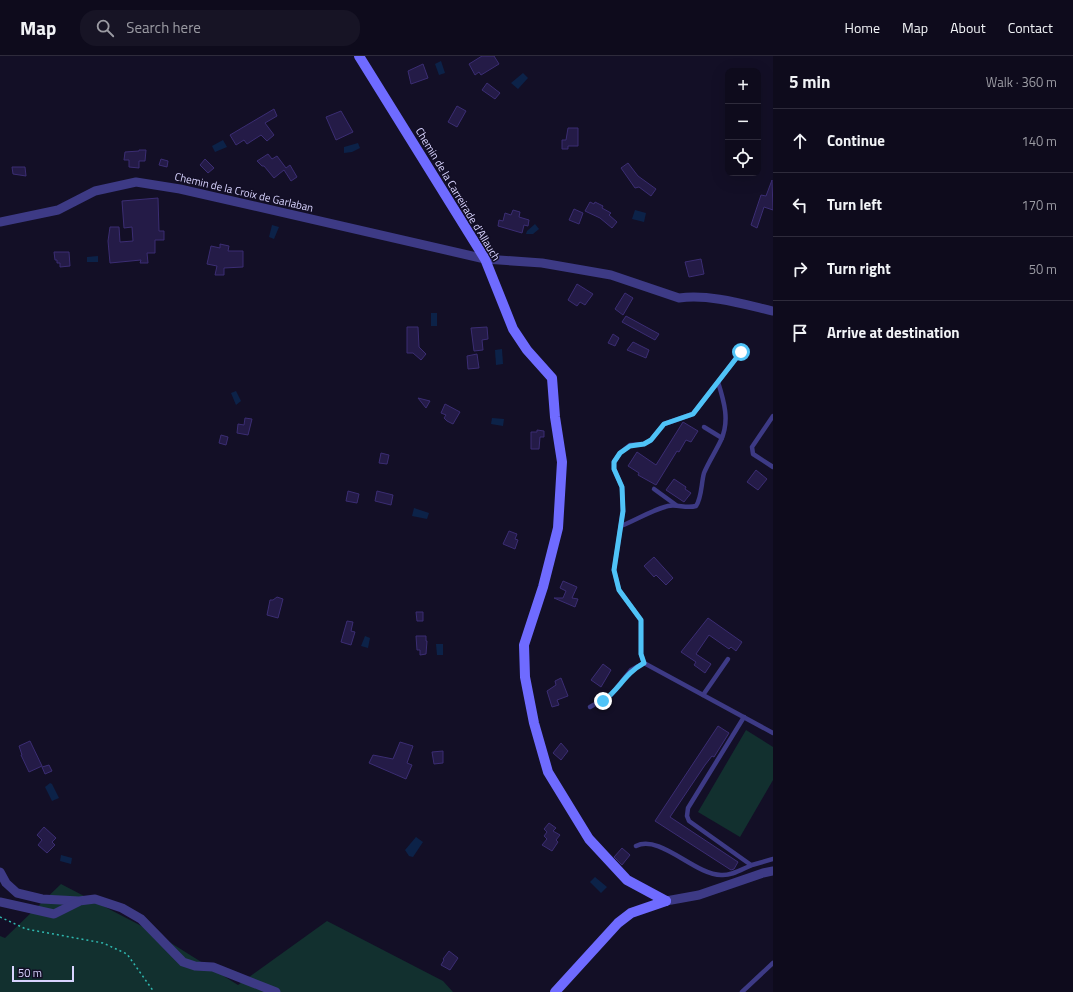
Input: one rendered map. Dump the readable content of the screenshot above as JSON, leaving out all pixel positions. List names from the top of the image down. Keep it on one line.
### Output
{"streets":{"street":["Chemin de la Croix de Garlaban","Chemin de la Carreirade d'Allauch"]},"crossings":[["Chemin de la Croix de Garlaban","Chemin de la Carreirade d'Allauch"]],"scale_bar":"50 m","page":{"header":"Map","search":"Search here","nav":["Home","Map","About","Contact"],"heading":["5 min","Walk · 360 m"],"map_buttons":["+","−"],"list":[["Continue","140 m"],["Turn left","170 m"],["Turn right","50 m"],"Arrive at destination"],"scale":"50 m"}}
